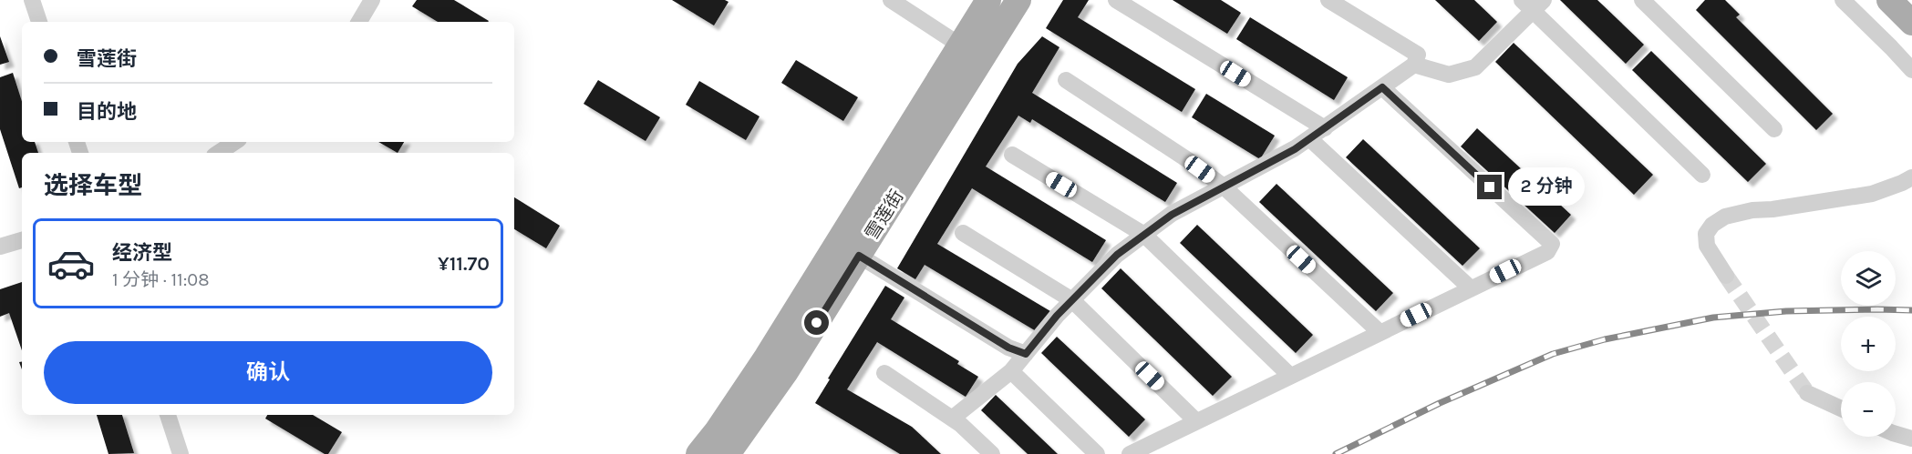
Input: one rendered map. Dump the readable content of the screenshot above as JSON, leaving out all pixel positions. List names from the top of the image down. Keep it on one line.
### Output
{"streets":{"main road":["雪莲街"]},"page":{"banner":["雪莲街","目的地"],"heading":"选择车型","bubble":"2 分钟","list":[{"name":"经济型","note":"1 分钟 · 11:08","value":"¥11.70"}],"map_buttons":["+","−"],"buttons":"确认"}}
